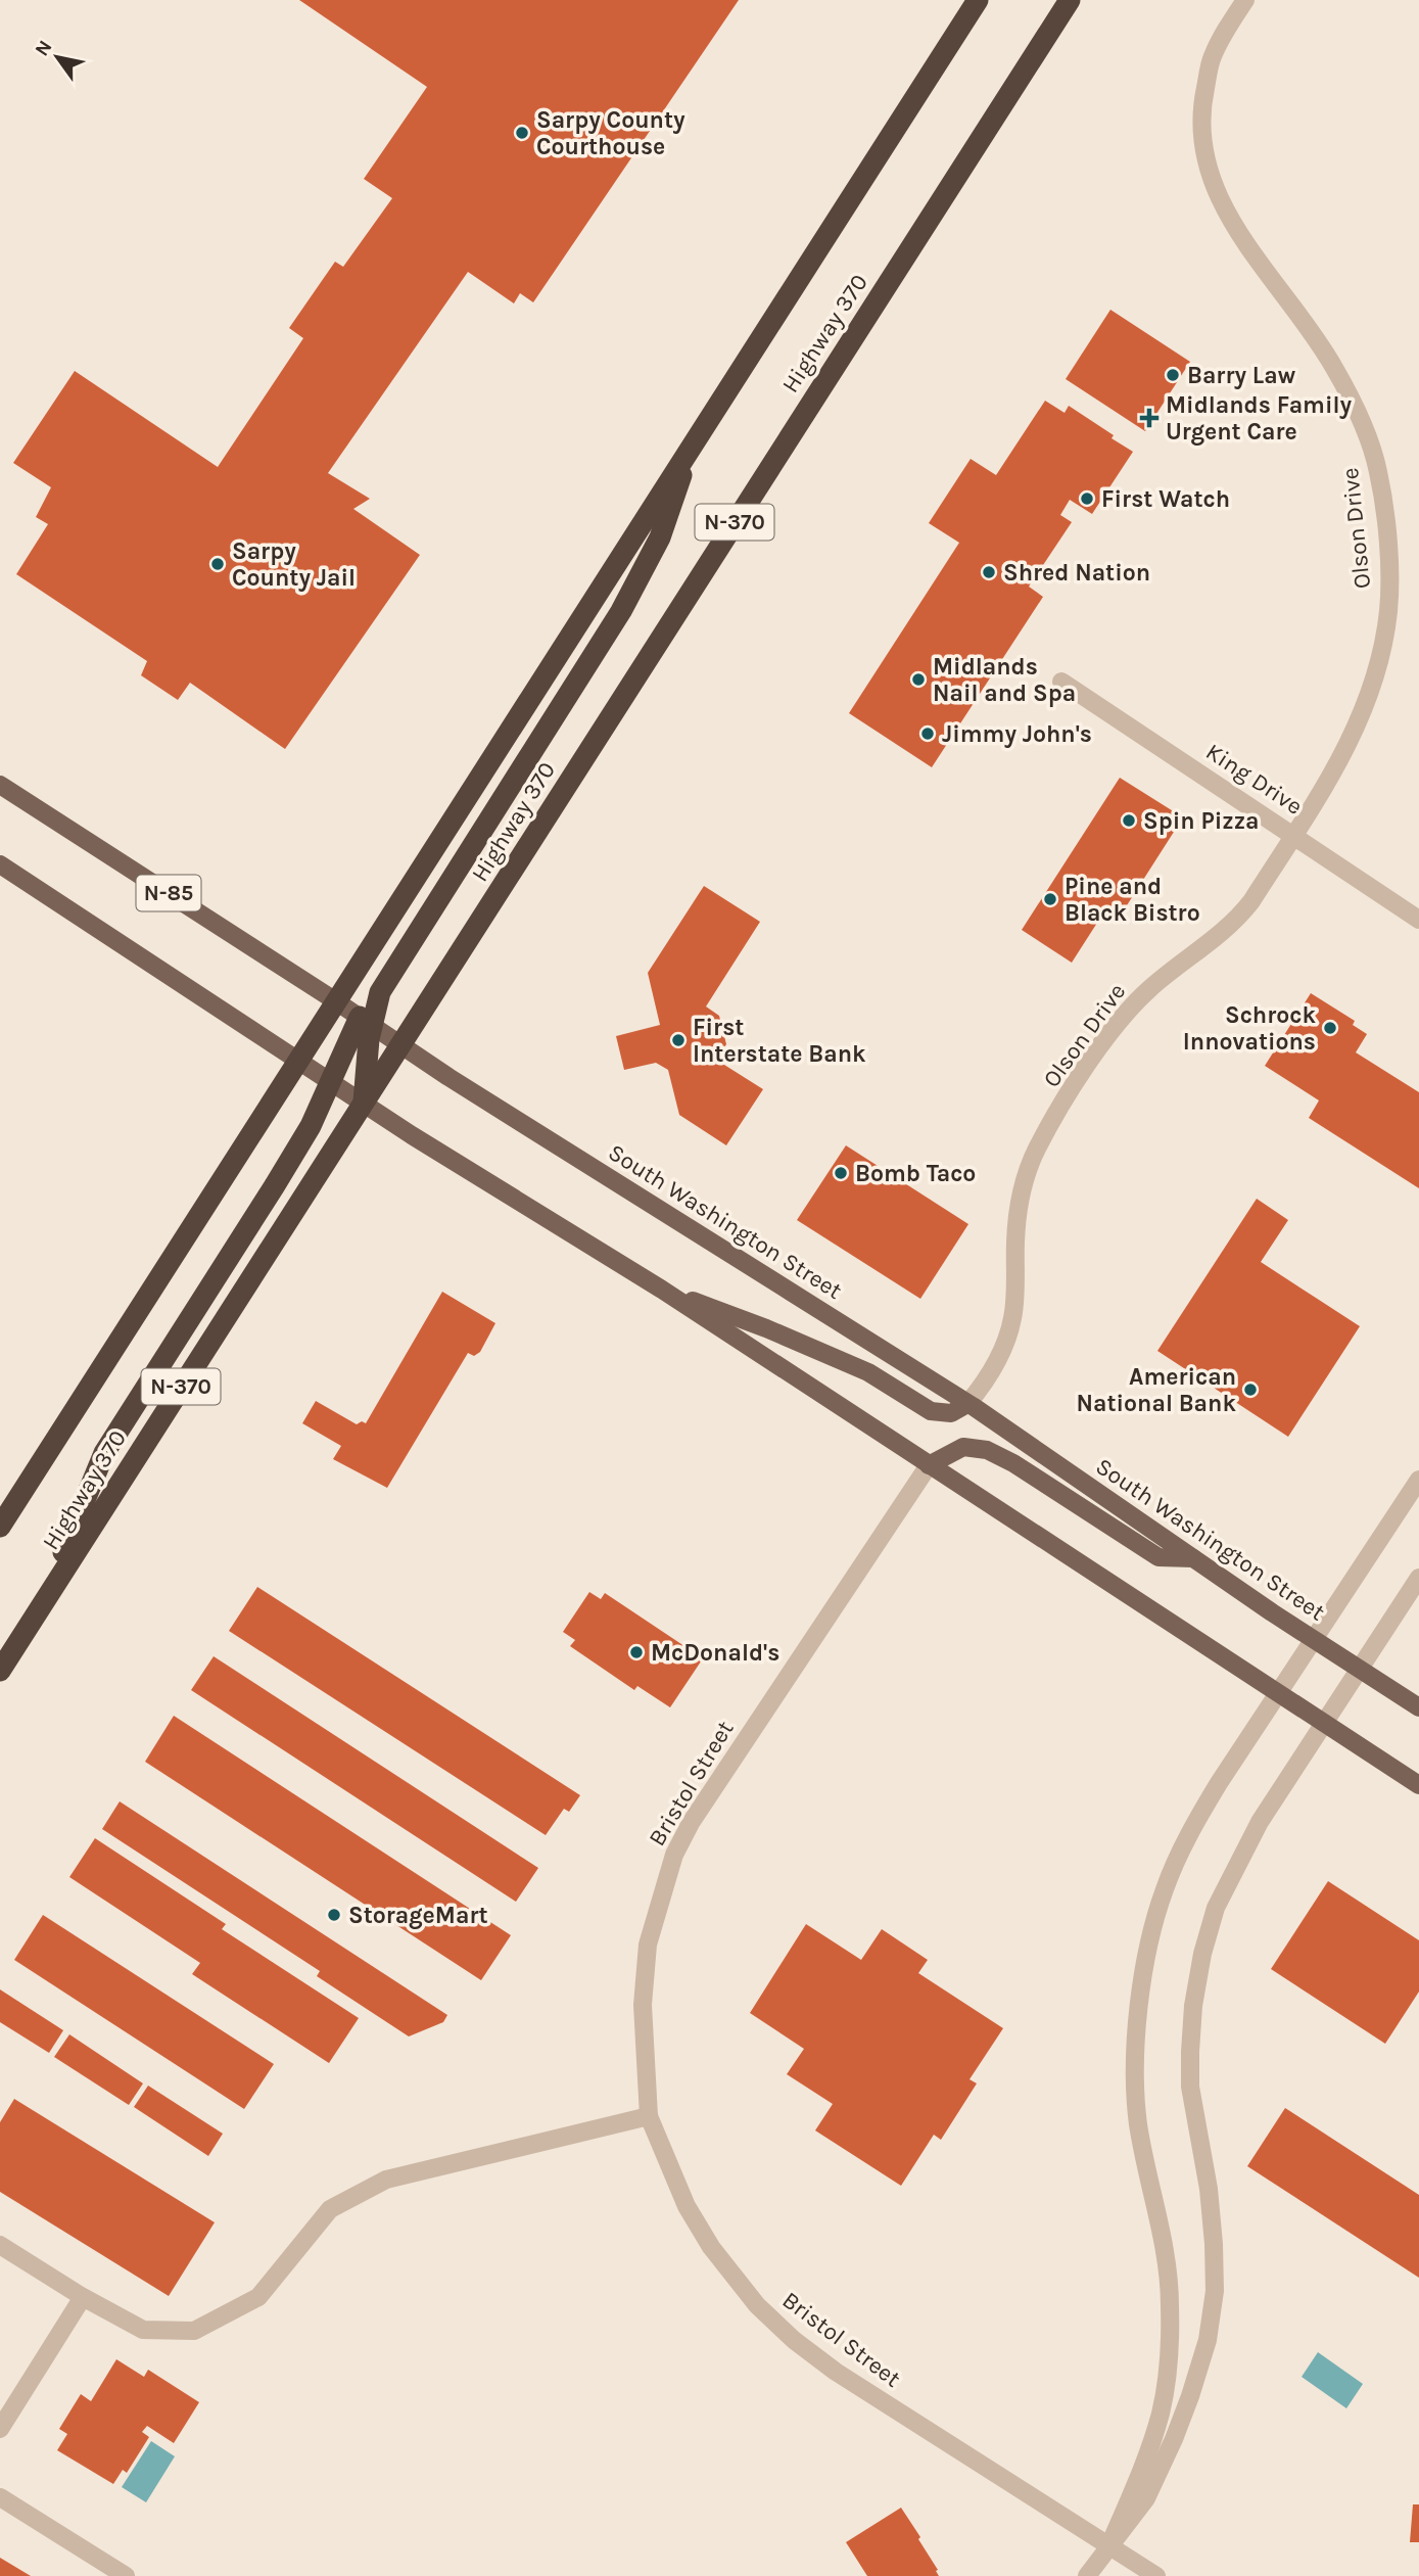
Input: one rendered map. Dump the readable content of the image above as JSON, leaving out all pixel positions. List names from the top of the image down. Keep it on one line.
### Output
{"streets":{"highway":["Highway 370","N-370"],"main road":["N-85","South Washington Street"],"street":["Olson Drive","King Drive","Bristol Street"]},"crossings":[["Highway 370","South Washington Street"],["N-370","South Washington Street"],["Olson Drive","King Drive"],["Olson Drive","South Washington Street"]],"places":{"other":["Sarpy County Courthouse","Barry Law","First Watch","Sarpy County Jail","Shred Nation","Midlands Nail and Spa","Jimmy John's","Spin Pizza","Pine and Black Bistro","Schrock Innovations","First Interstate Bank","Bomb Taco","American National Bank","McDonald's","StorageMart"],"health":["Midlands Family Urgent Care"]},"north":"top left"}
